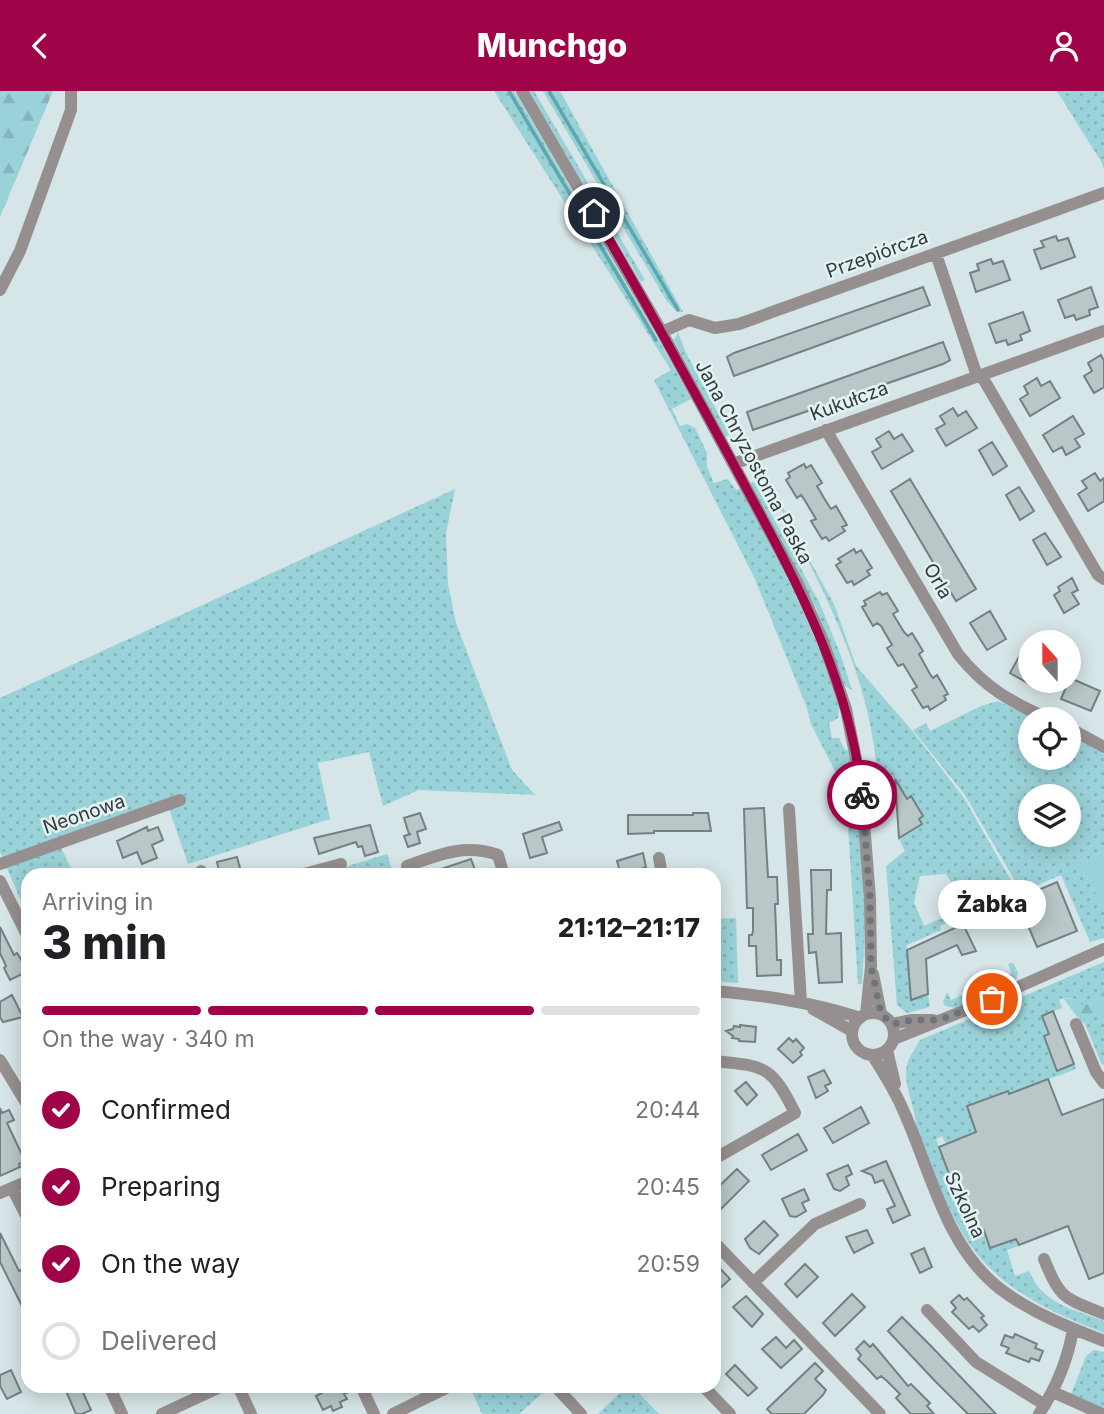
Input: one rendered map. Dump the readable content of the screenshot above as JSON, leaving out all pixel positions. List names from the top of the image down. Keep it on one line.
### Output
{"streets":{"street":["Przepiórcza","Kukułcza","Jana Chryzostoma Paska","Orla","Neonowa","Szkolna"]},"crossings":[["Przepiórcza","Jana Chryzostoma Paska"],["Kukułcza","Jana Chryzostoma Paska"],["Kukułcza","Orla"],["Jana Chryzostoma Paska","Szkolna"]],"places":["Żabka"],"north":"top","page":{"header":"Munchgo","heading":["3 min","Arriving in","21:12–21:17"],"bubble":"Żabka","bar":"On the way · 340 m","list":[["Confirmed","20:44"],["Preparing","20:45"],["On the way","20:59"],"Delivered"]}}
